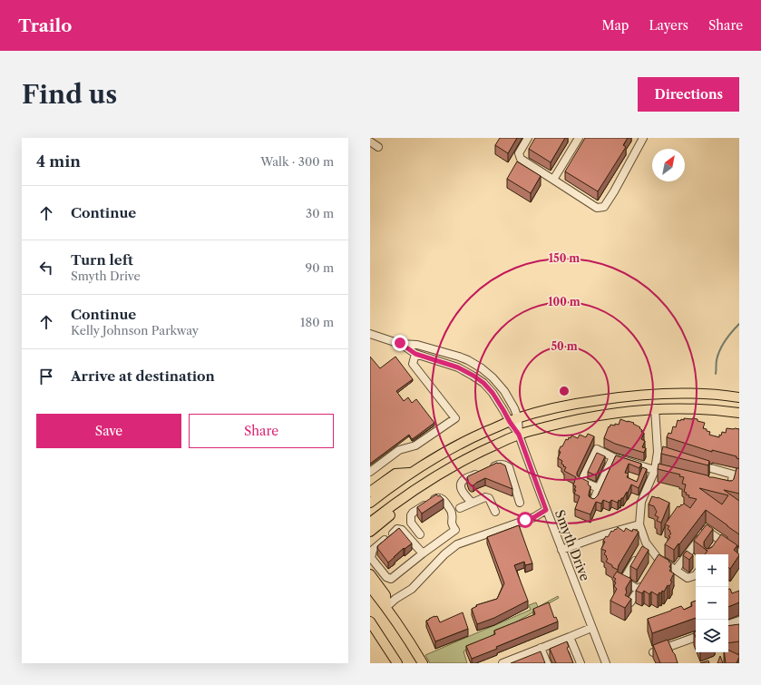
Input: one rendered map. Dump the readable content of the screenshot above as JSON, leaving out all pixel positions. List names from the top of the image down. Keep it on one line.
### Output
{"streets":{"street":["Smyth Drive"]},"north":"top right","page":{"header":"Trailo","nav":["Map","Layers","Share"],"buttons":["Directions",["Save","Share"]],"title":"Find us","heading":["4 min","Walk · 300 m"],"list":[["Continue","30 m"],["Turn left","Smyth Drive","90 m"],["Continue","Kelly Johnson Parkway","180 m"],"Arrive at destination"],"map_buttons":["+","−"]},"rings":["150 m","100 m","50 m"]}
